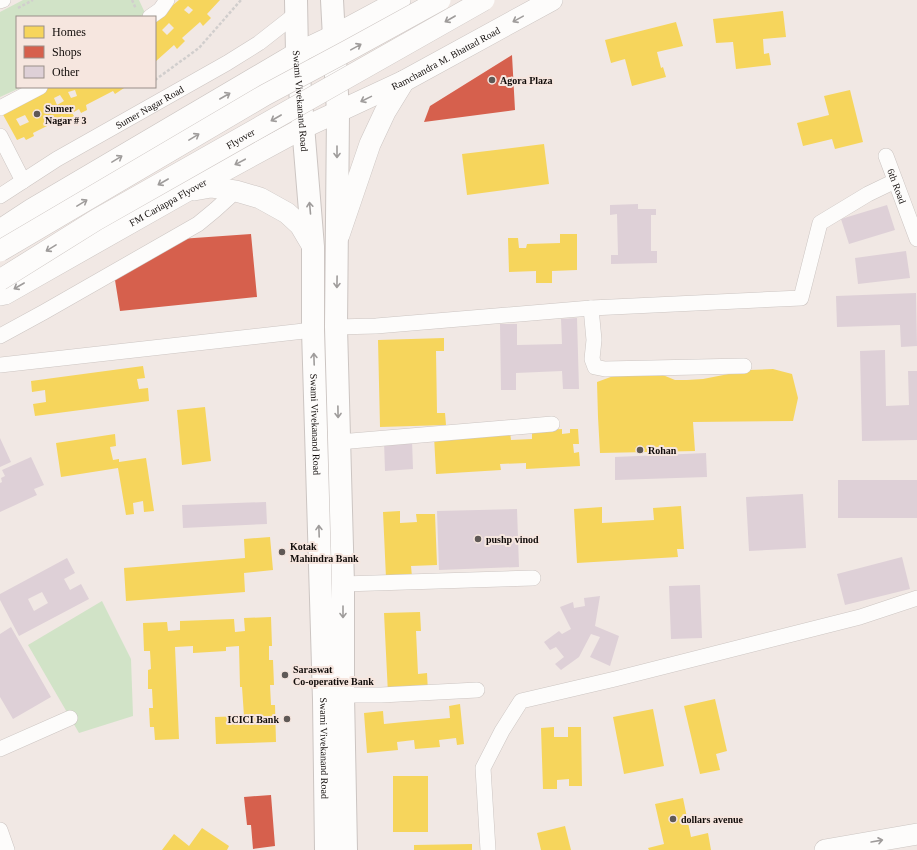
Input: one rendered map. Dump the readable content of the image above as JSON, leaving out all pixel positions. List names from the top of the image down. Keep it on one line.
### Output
{"streets":{"main road":["Ramchandra M. Bhattad Road","Swami Vivekanand Road","Flyover","FM Cariappa Flyover"],"street":["Sumer Nagar Road","6th Road"]},"crossings":[["Ramchandra M. Bhattad Road","Swami Vivekanand Road"],["Ramchandra M. Bhattad Road","FM Cariappa Flyover"],["Swami Vivekanand Road","Sumer Nagar Road"],["Swami Vivekanand Road","FM Cariappa Flyover"]],"places":["Agora Plaza","Sumer Nagar # 3","Rohan","pushp vinod","Kotak Mahindra Bank","Saraswat Co-operative Bank","ICICI Bank","dollars avenue"],"legend":["Homes","Shops","Other"]}
